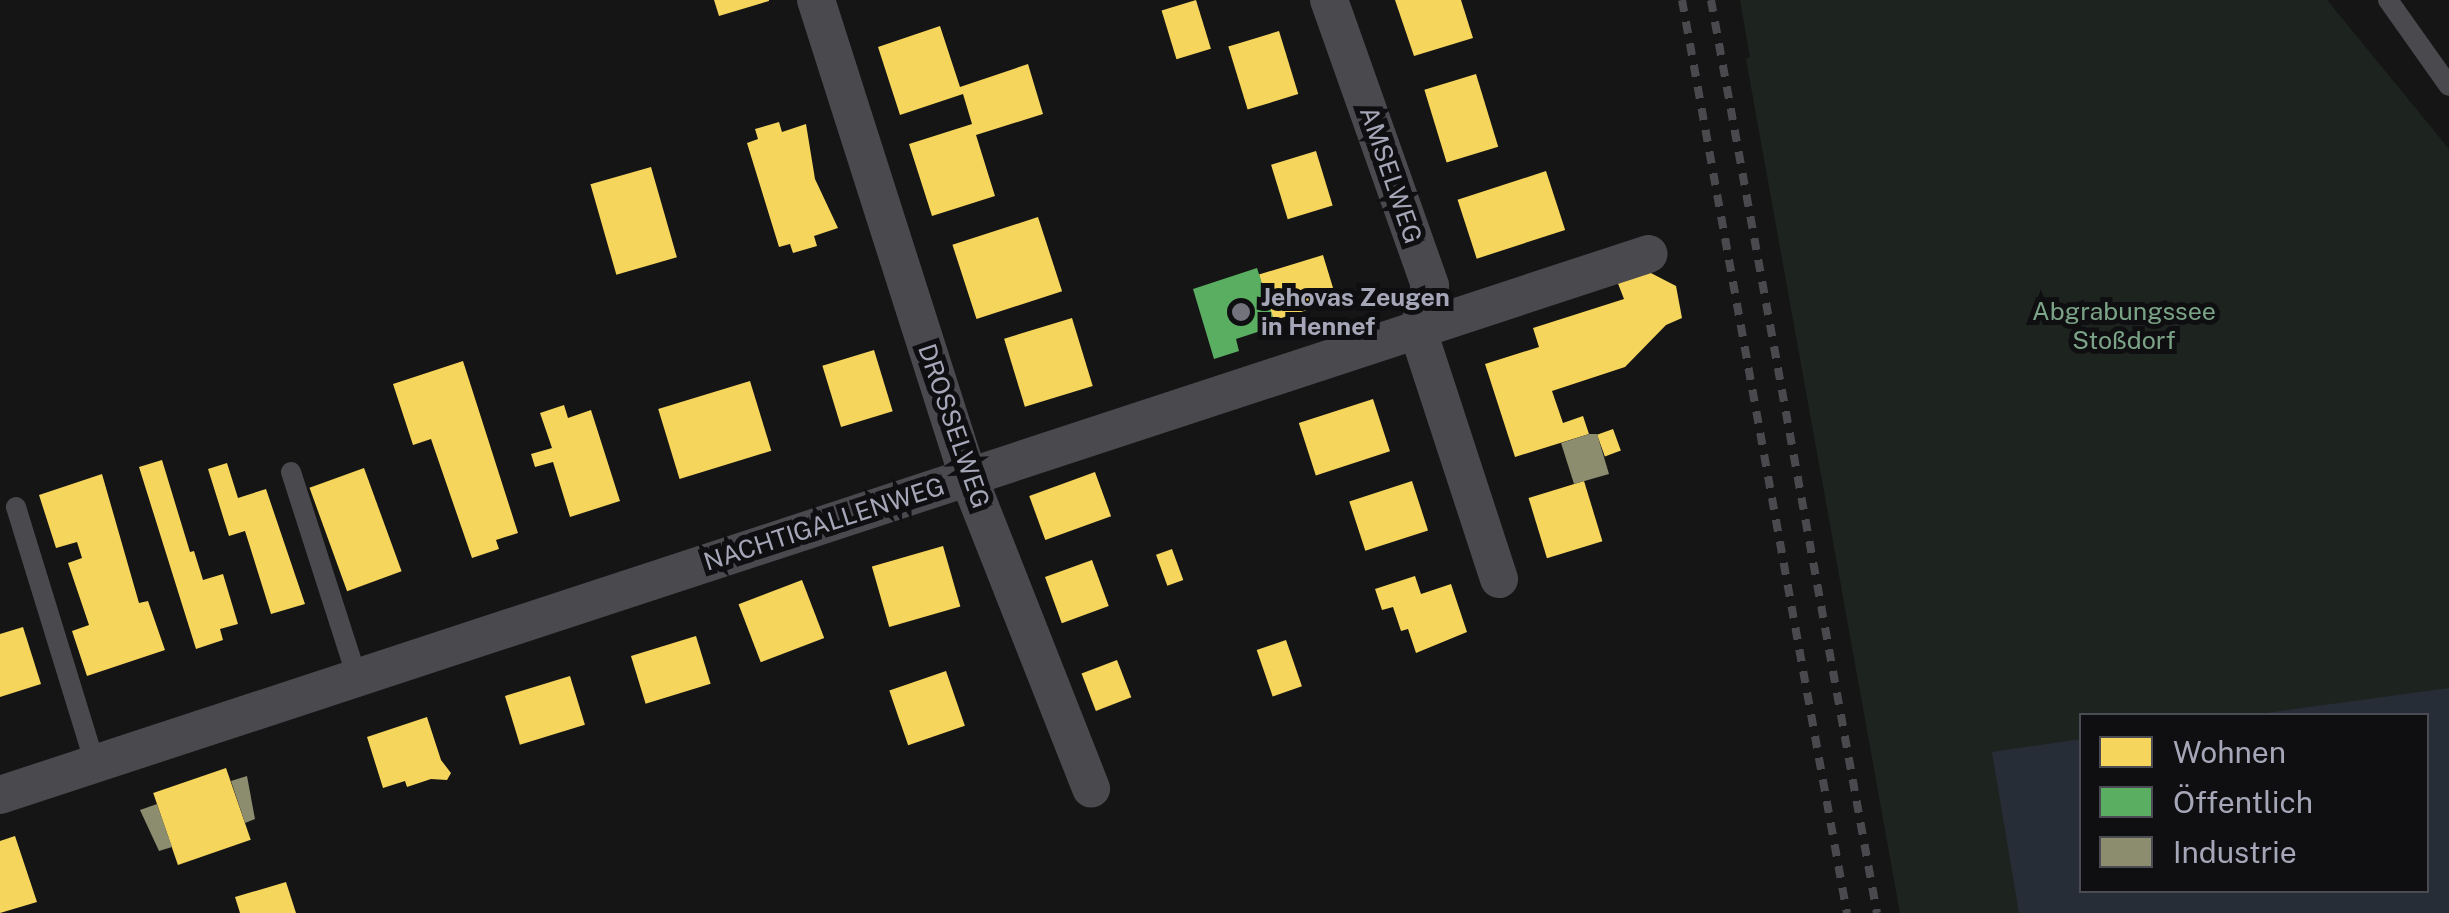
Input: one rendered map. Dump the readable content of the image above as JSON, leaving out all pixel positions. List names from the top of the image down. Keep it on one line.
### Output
{"streets":{"street":["AMSELWEG","DROSSELWEG","NACHTIGALLENWEG"]},"crossings":[["AMSELWEG","NACHTIGALLENWEG"],["DROSSELWEG","NACHTIGALLENWEG"]],"parks":["Abgrabungssee Stoßdorf"],"places":["Jehovas Zeugen in Hennef"],"legend":["Wohnen","Öffentlich","Industrie"]}
